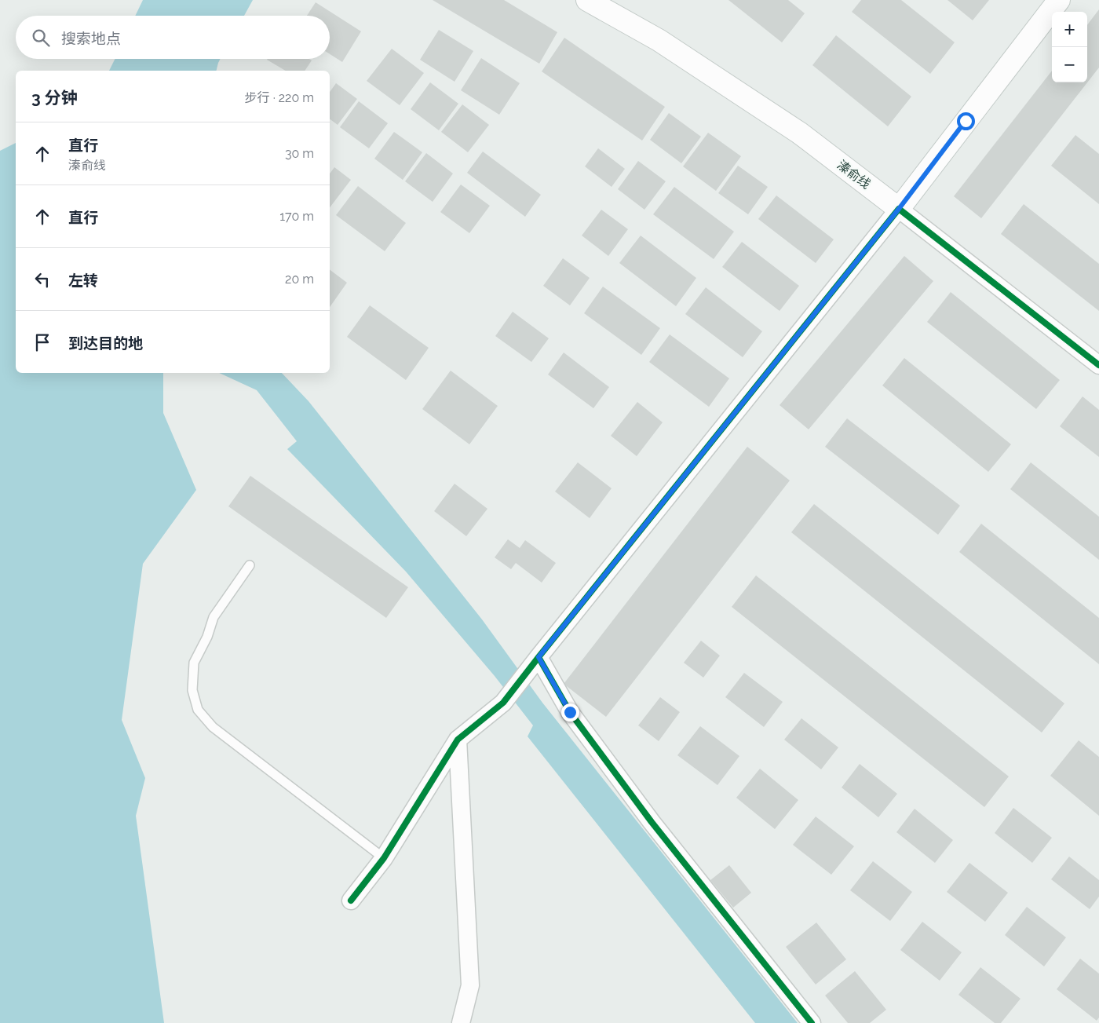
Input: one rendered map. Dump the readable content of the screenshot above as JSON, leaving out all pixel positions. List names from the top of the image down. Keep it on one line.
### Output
{"streets":{"main road":["溱俞线"]},"page":{"map_buttons":["+","−"],"search":"搜索地点","heading":["3 分钟","步行 · 220 m"],"list":[["直行","溱俞线","30 m"],["直行","170 m"],["左转","20 m"],"到达目的地"]}}
